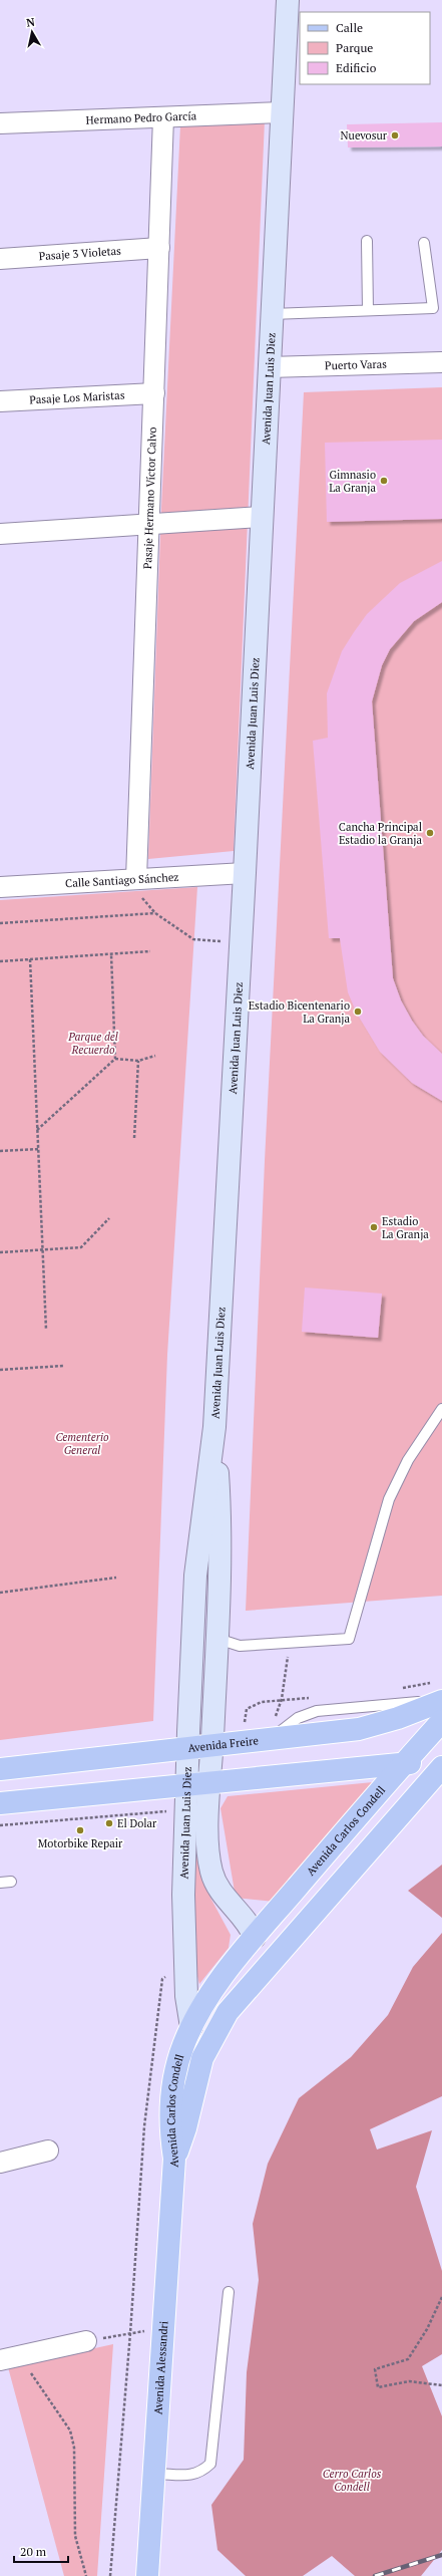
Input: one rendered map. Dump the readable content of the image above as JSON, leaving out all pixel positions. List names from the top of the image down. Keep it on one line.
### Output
{"streets":{"main road":["Avenida Juan Luis Diez","Avenida Freire","Avenida Carlos Condell","Avenida Alessandri"],"street":["Hermano Pedro García","Pasaje 3 Violetas","Puerto Varas","Pasaje Los Maristas","Pasaje Hermano Víctor Calvo","Calle Santiago Sánchez"]},"crossings":[["Hermano Pedro García","Avenida Juan Luis Diez"],["Hermano Pedro García","Pasaje Hermano Víctor Calvo"],["Pasaje 3 Violetas","Pasaje Hermano Víctor Calvo"],["Puerto Varas","Avenida Juan Luis Diez"],["Avenida Juan Luis Diez","Calle Santiago Sánchez"],["Avenida Juan Luis Diez","Avenida Freire"],["Avenida Juan Luis Diez","Avenida Carlos Condell"],["Pasaje Los Maristas","Pasaje Hermano Víctor Calvo"],["Pasaje Hermano Víctor Calvo","Calle Santiago Sánchez"],["Avenida Carlos Condell","Avenida Alessandri"]],"parks":["Parque del Recuerdo","Cementerio General","Cerro Carlos Condell"],"places":["Nuevosur","Gimnasio La Granja","Cancha Principal Estadio la Granja","Estadio Bicentenario La Granja","Estadio La Granja","El Dolar","Motorbike Repair"],"legend":["Calle","Parque","Edificio"],"scale_bar":"20 m","north":"top"}
